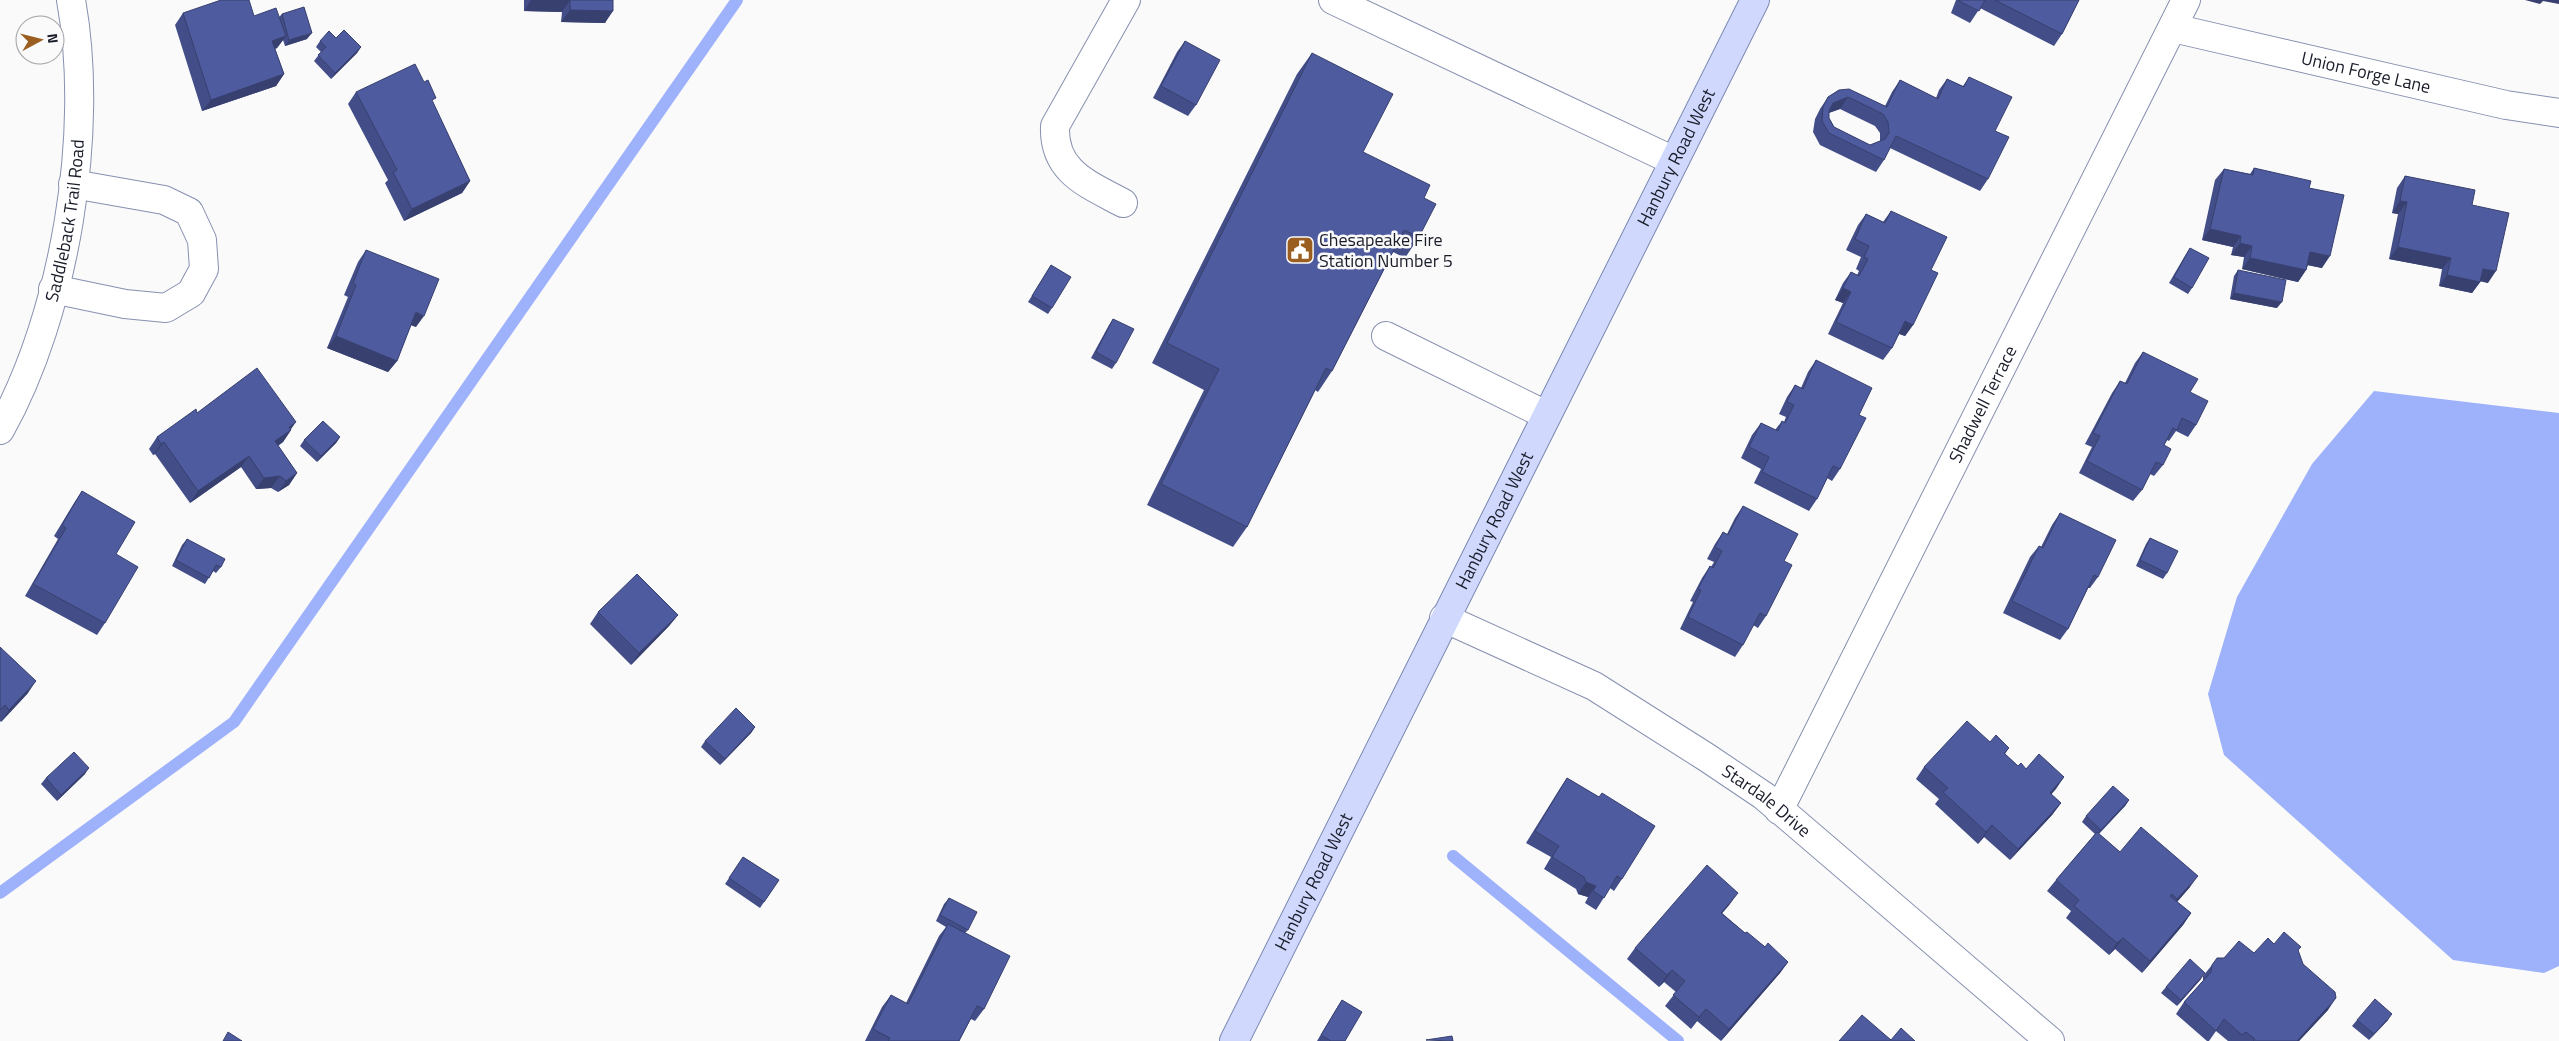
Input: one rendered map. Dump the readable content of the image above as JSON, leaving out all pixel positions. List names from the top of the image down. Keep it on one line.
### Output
{"streets":{"main road":["Hanbury Road West"],"street":["Union Forge Lane","Saddleback Trail Road","Shadwell Terrace","Stardale Drive"]},"crossings":[["Union Forge Lane","Shadwell Terrace"],["Hanbury Road West","Stardale Drive"],["Shadwell Terrace","Stardale Drive"]],"places":{"public building":["Chesapeake Fire Station Number 5"]},"north":"right"}
